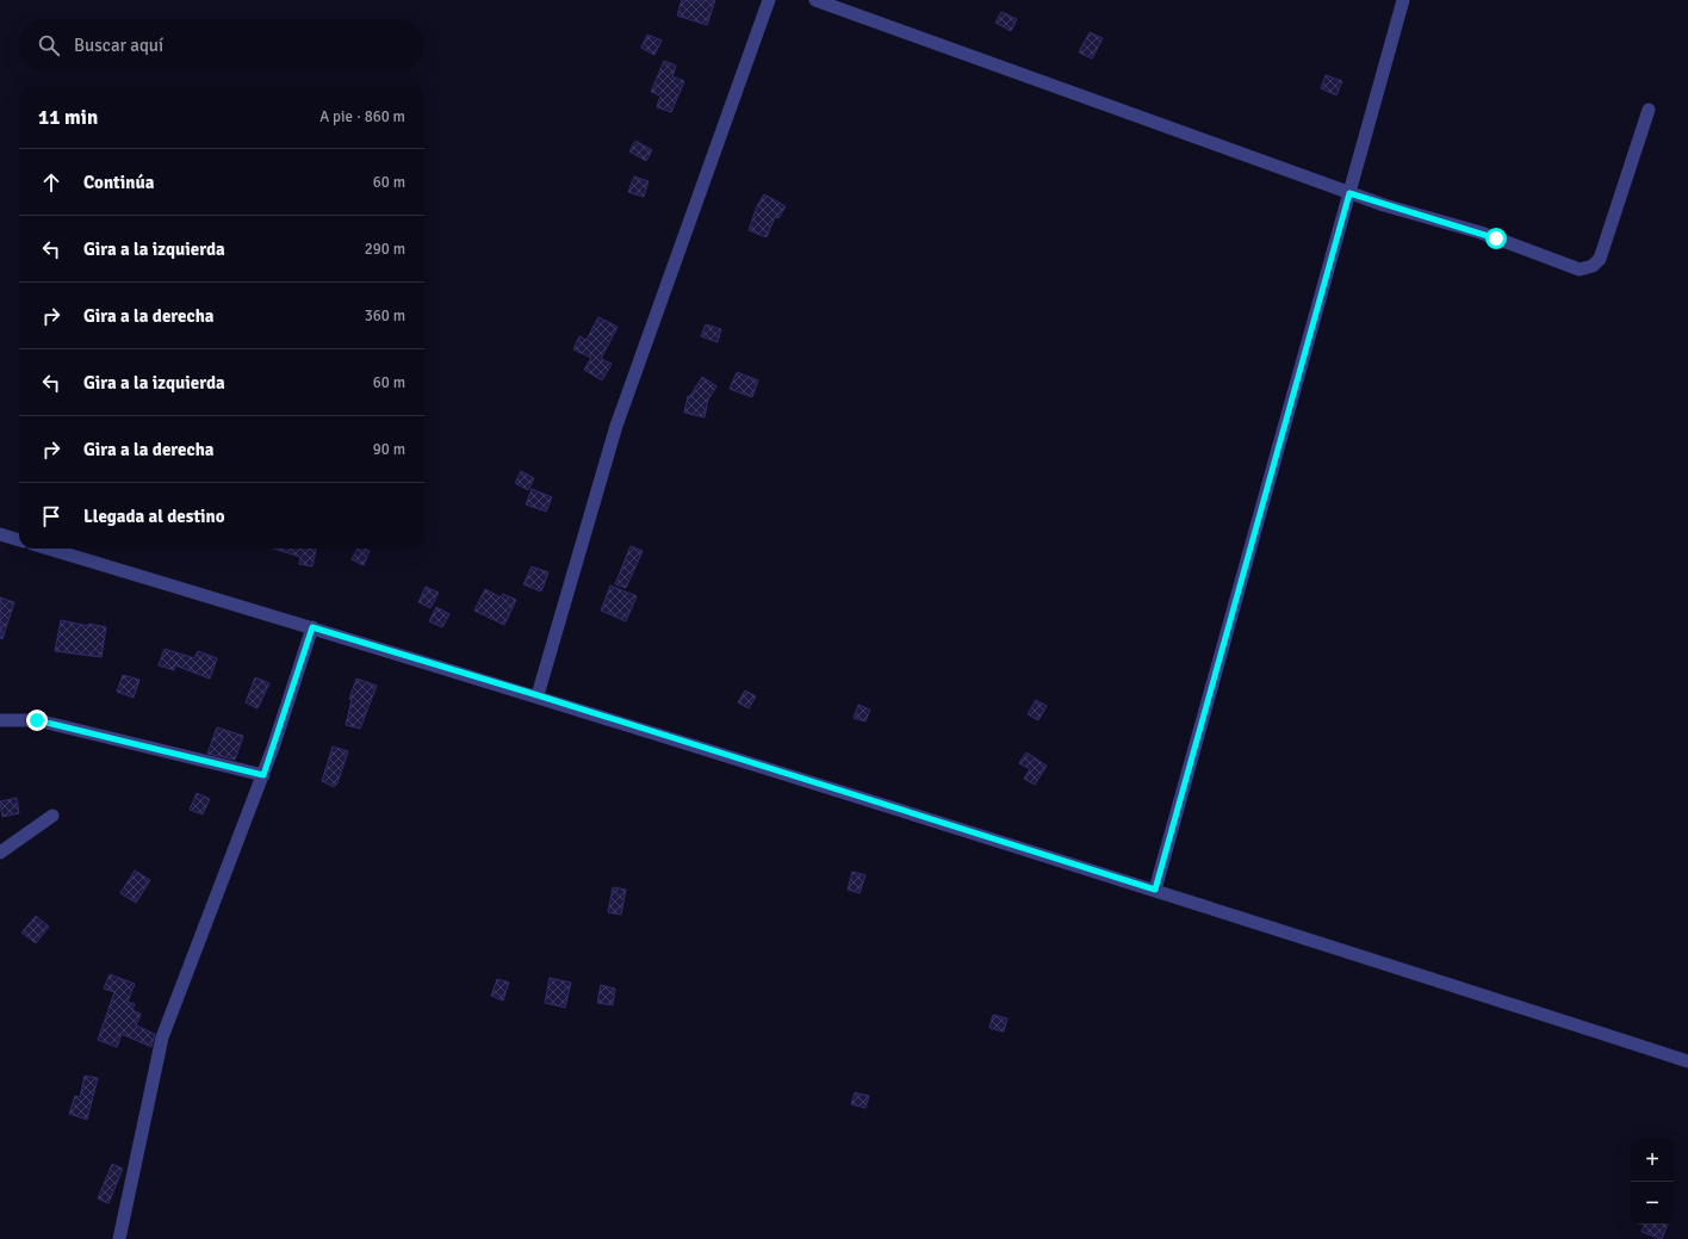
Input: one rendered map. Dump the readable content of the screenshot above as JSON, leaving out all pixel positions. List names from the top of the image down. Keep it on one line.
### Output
{"page":{"search":"Buscar aquí","heading":["11 min","A pie · 860 m"],"list":[["Continúa","60 m"],["Gira a la izquierda","290 m"],["Gira a la derecha","360 m"],["Gira a la izquierda","60 m"],["Gira a la derecha","90 m"],"Llegada al destino"],"map_buttons":["+","−"]}}
